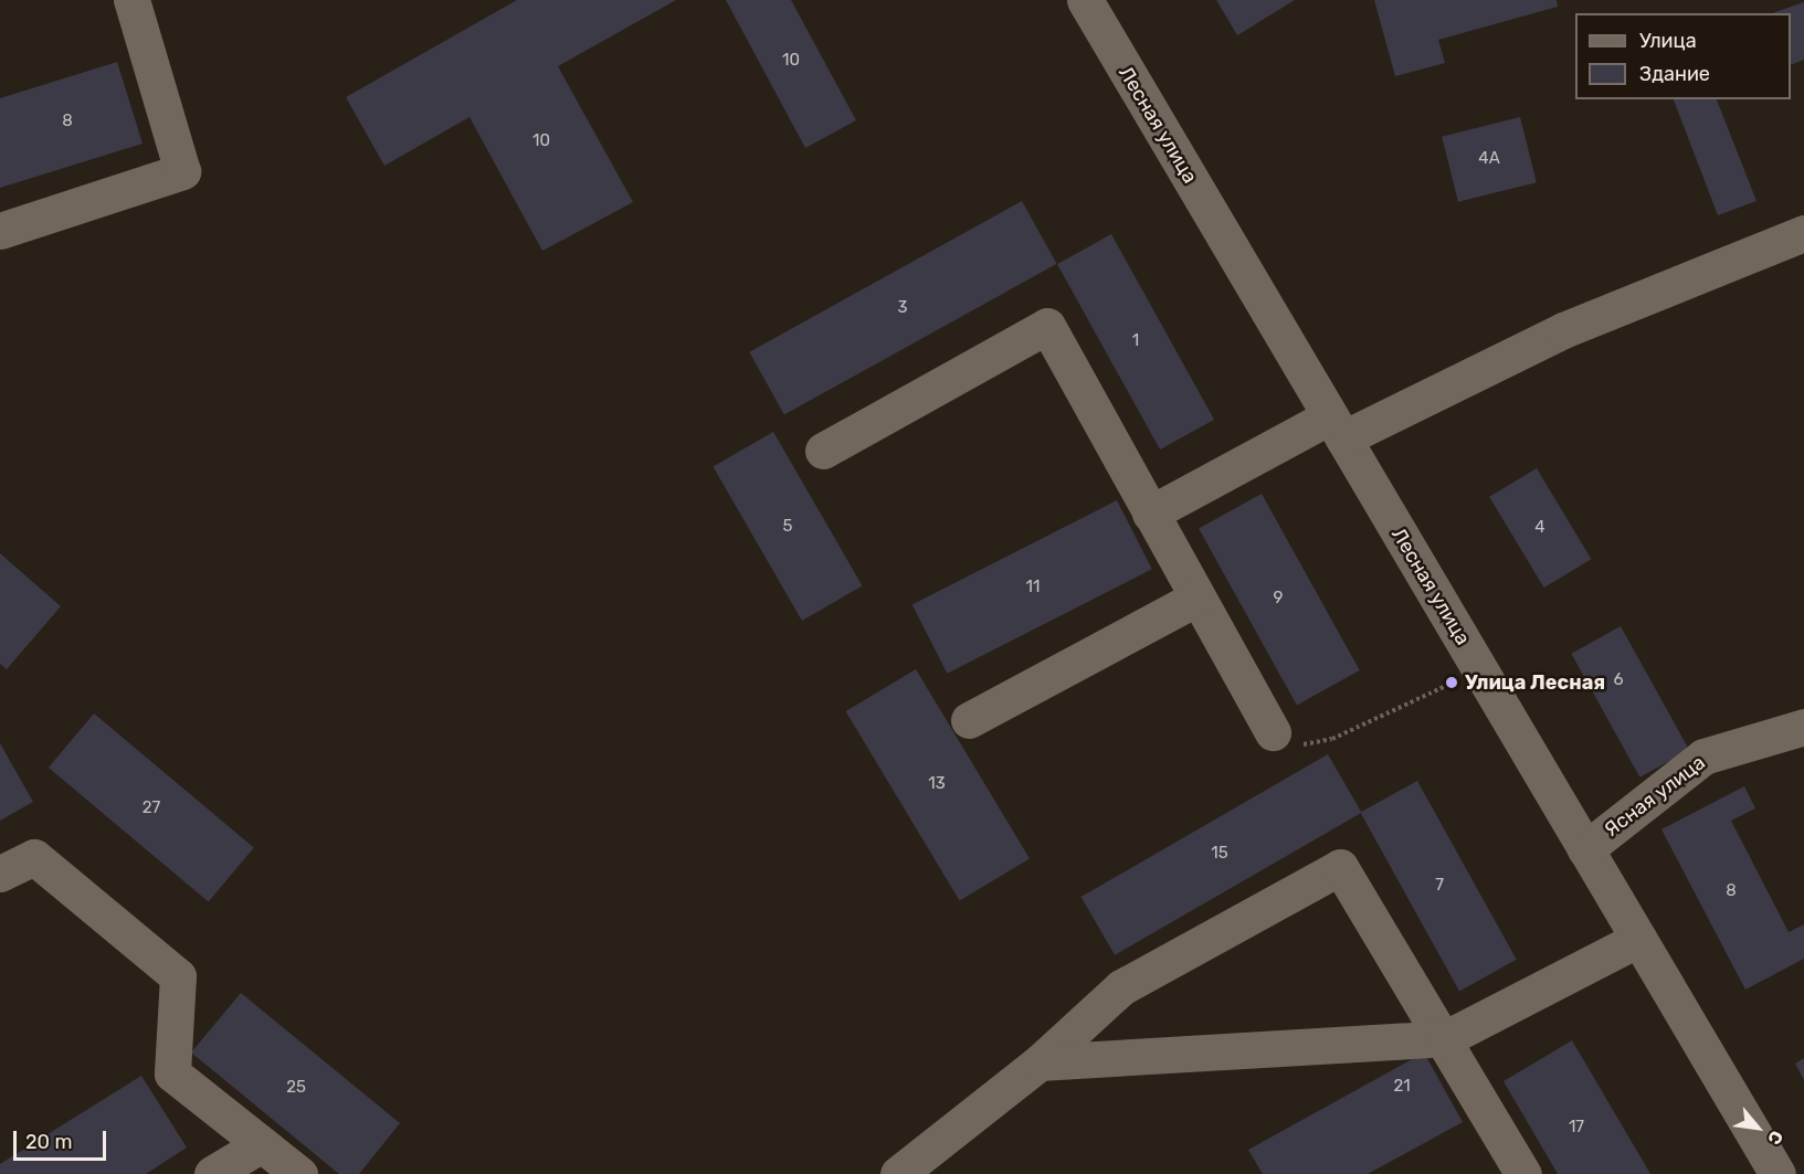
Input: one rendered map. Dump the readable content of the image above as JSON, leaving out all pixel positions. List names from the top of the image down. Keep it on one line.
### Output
{"streets":{"street":["Лесная улица","Ясная улица"]},"crossings":[["Лесная улица","Ясная улица"]],"places":["Улица Лесная"],"house_numbers":["10","8","10","4А","3","1","5","4","11","9","6","13","27","15","7","8","21","25","17"],"legend":["Улица","Здание"],"scale_bar":"20 m","north":"bottom right"}
